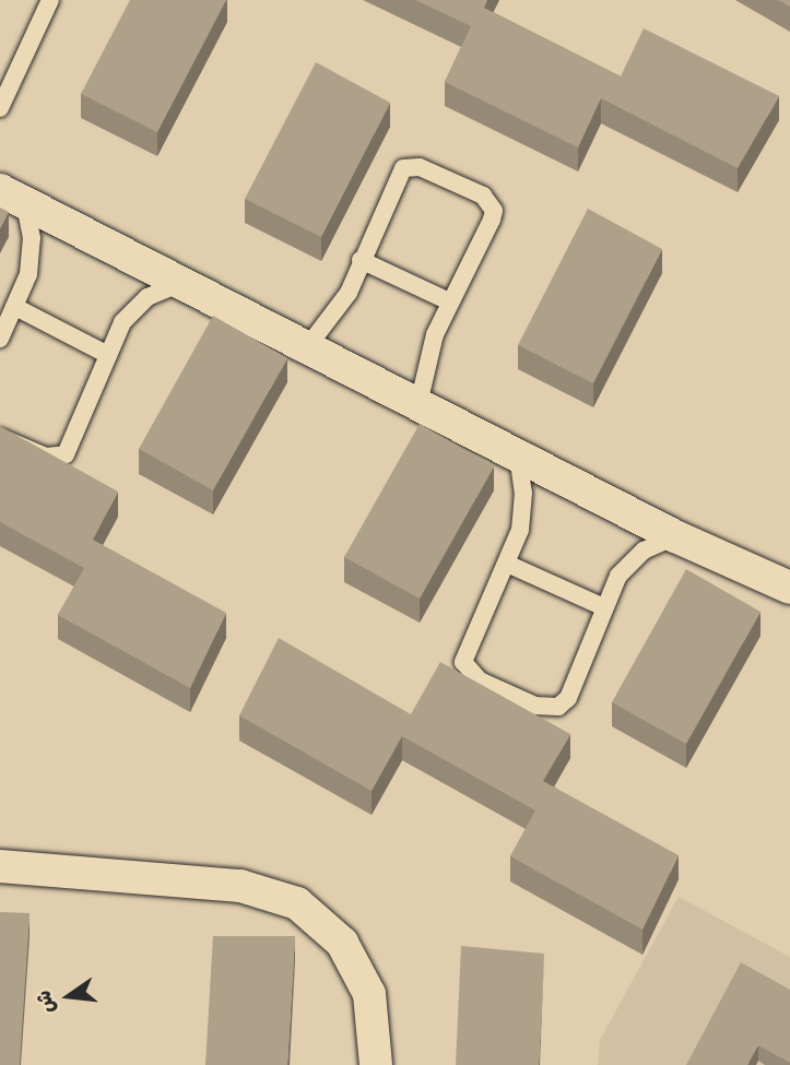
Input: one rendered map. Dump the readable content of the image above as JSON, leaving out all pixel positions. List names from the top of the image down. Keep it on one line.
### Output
{"north":"left"}
